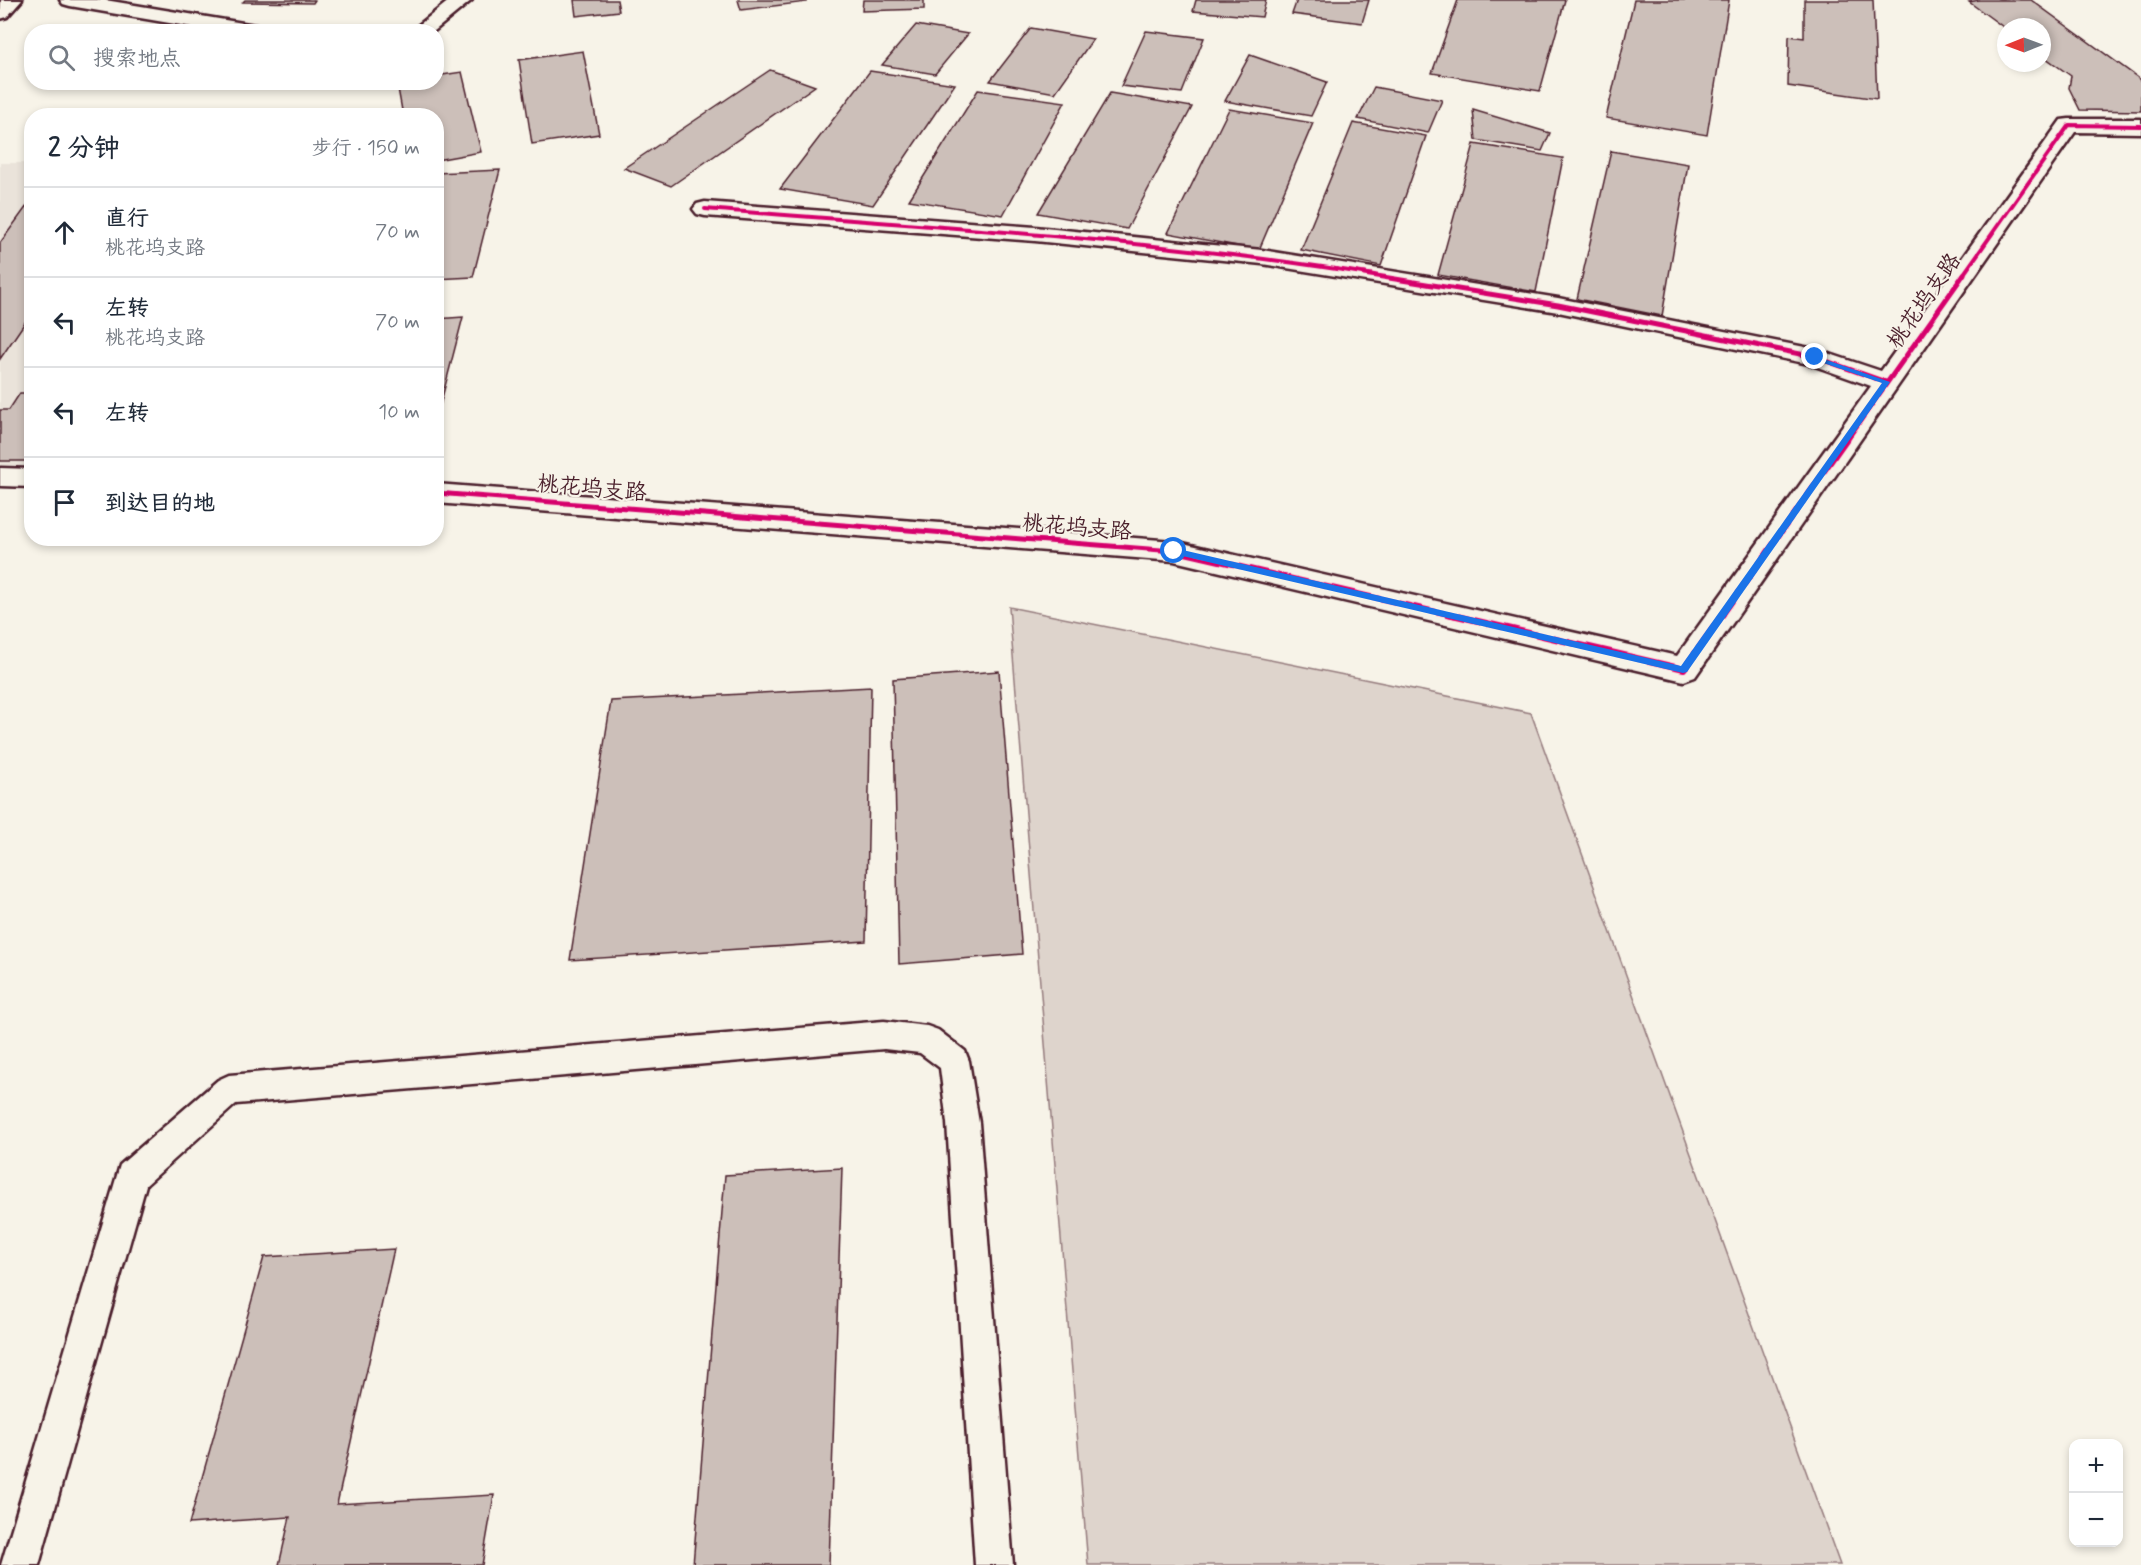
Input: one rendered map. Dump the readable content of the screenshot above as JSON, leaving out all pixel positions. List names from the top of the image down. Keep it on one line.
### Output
{"streets":{"street":["桃花坞支路"]},"north":"left","page":{"search":"搜索地点","heading":["2 分钟","步行 · 150 m"],"list":[["直行","桃花坞支路","70 m"],["左转","桃花坞支路","70 m"],["左转","10 m"],"到达目的地"],"map_buttons":["+","−"]}}
